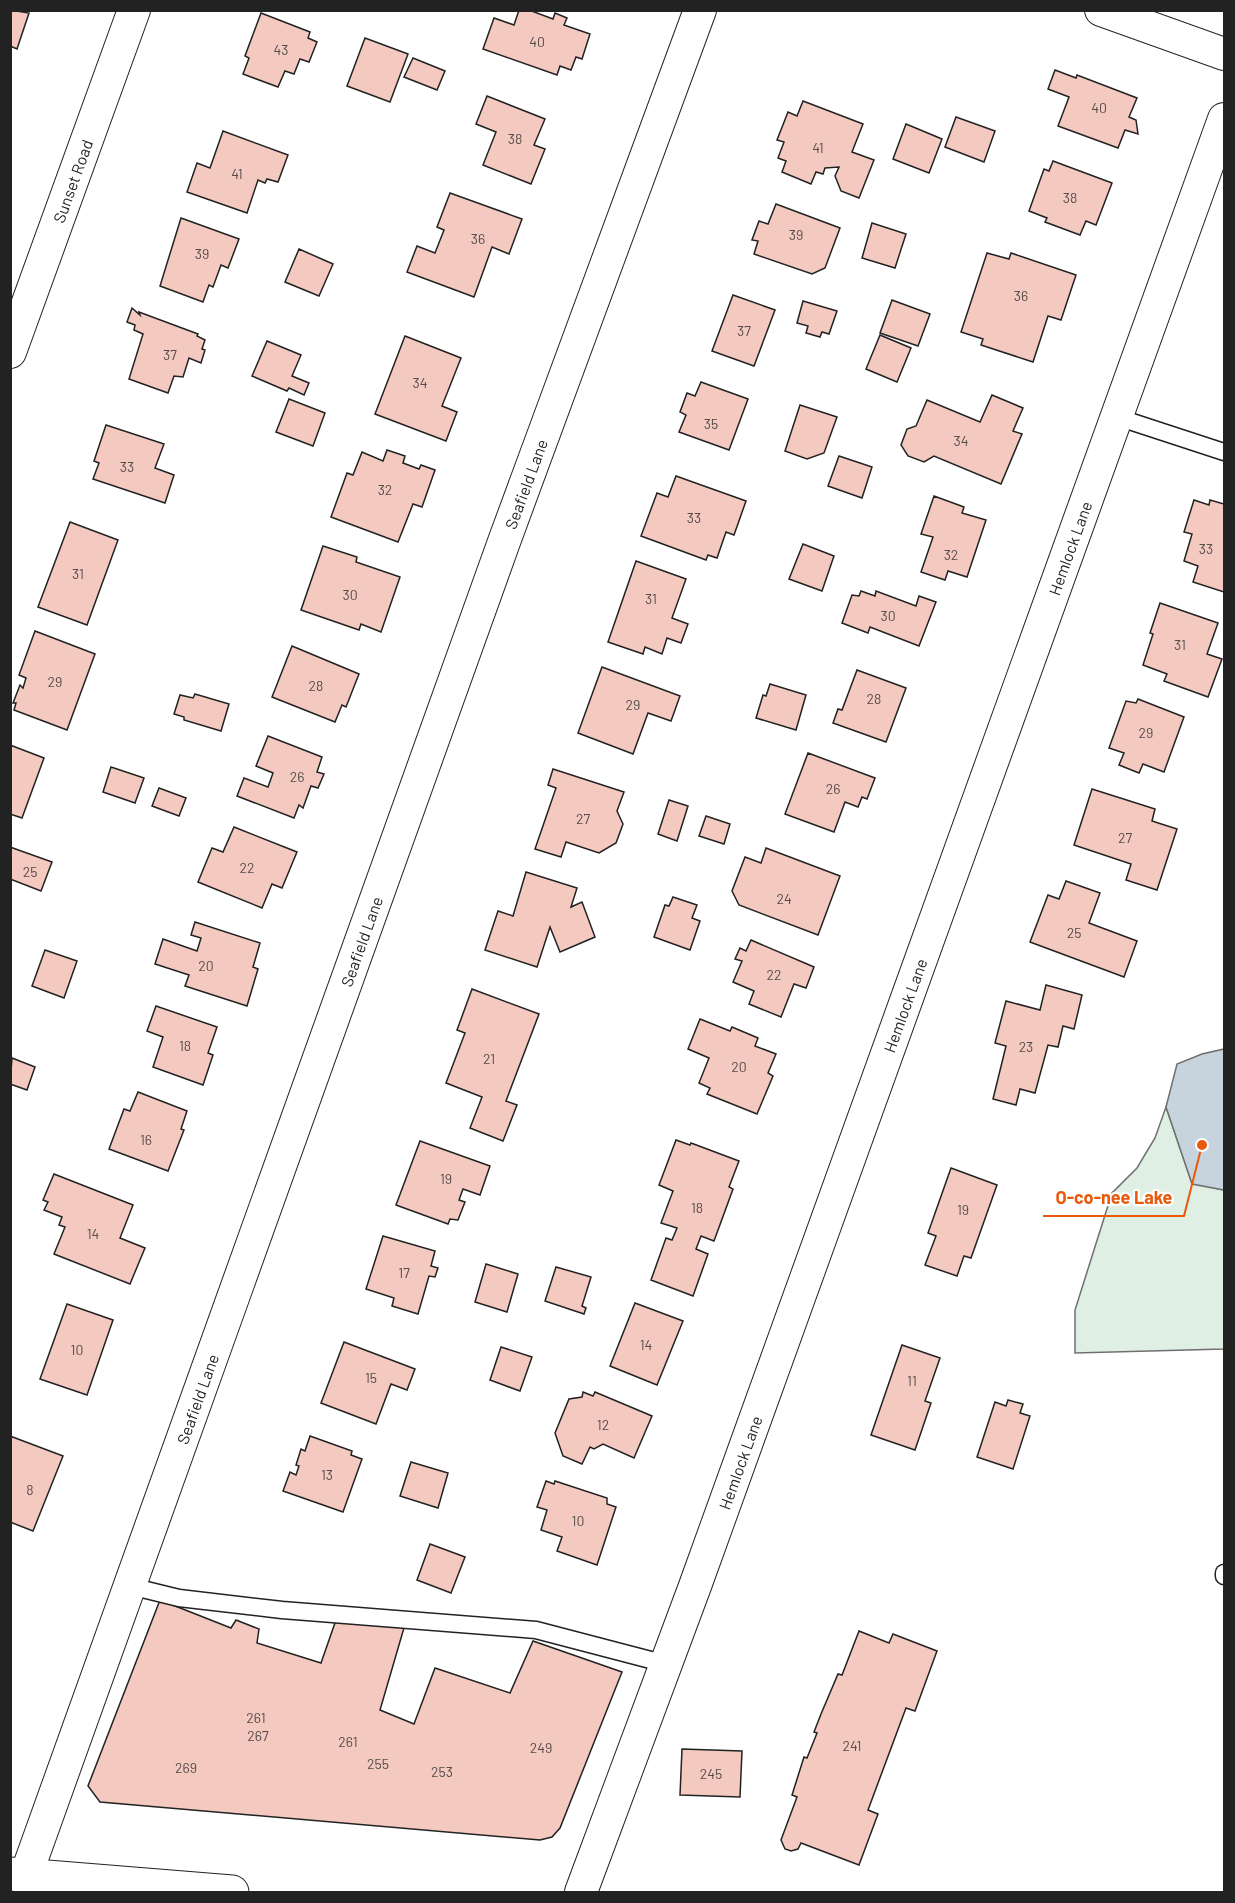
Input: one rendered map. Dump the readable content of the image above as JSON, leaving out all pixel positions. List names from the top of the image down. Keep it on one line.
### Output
{"streets":{"street":["Sunset Road","Seafield Lane","Hemlock Lane"]},"places":["O-co-nee Lake"],"house_numbers":["40","43","40","38","41","41","38","39","36","39","36","37","37","34","35","34","33","32","33","33","32","31","30","31","30","31","29","28","28","29","29","26","26","27","27","22","25","24","25","20","22","18","23","21","20","16","19","18","19","14","17","14","10","15","11","12","13","8","10","261","267","261","241","249","255","269","253","245"]}
